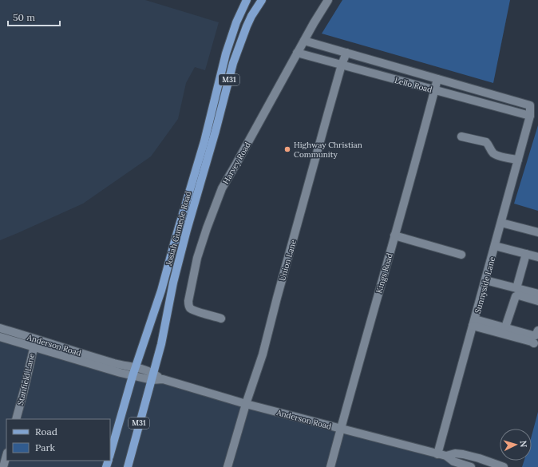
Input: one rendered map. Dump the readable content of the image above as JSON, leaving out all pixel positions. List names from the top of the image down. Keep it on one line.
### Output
{"streets":{"main road":["M31","Josiah Gumede Road"],"street":["Lello Road","Harvey Road","Union Lane","Kings Road","Sunnyside Lane","Anderson Road","Stanfield Lane"]},"crossings":[["Lello Road","Harvey Road"],["Lello Road","Union Lane"],["Lello Road","Kings Road"],["Lello Road","Sunnyside Lane"],["Josiah Gumede Road","Anderson Road"],["Union Lane","Anderson Road"],["Kings Road","Anderson Road"],["Sunnyside Lane","Anderson Road"],["Anderson Road","Stanfield Lane"]],"places":["Highway Christian Community"],"legend":["Road","Park"],"scale_bar":"50 m","north":"right"}
